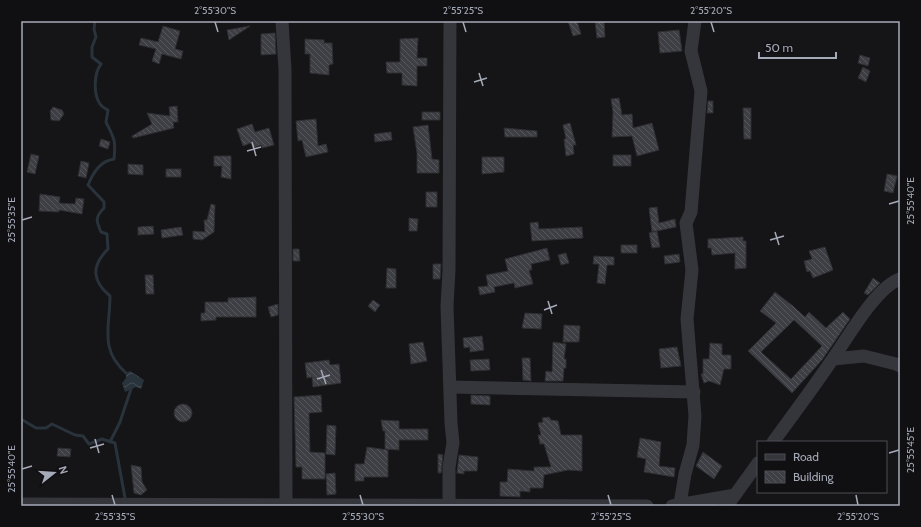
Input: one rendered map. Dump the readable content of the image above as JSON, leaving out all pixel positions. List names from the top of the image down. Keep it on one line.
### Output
{"legend":["Road","Building"],"scale_bar":"50 m","north":"right","coordinates":["2°55'30\"S","2°55'25\"S","2°55'20\"S","25°55'40\"E","25°55'35\"E","25°55'45\"E","2°55'35\"S"]}
